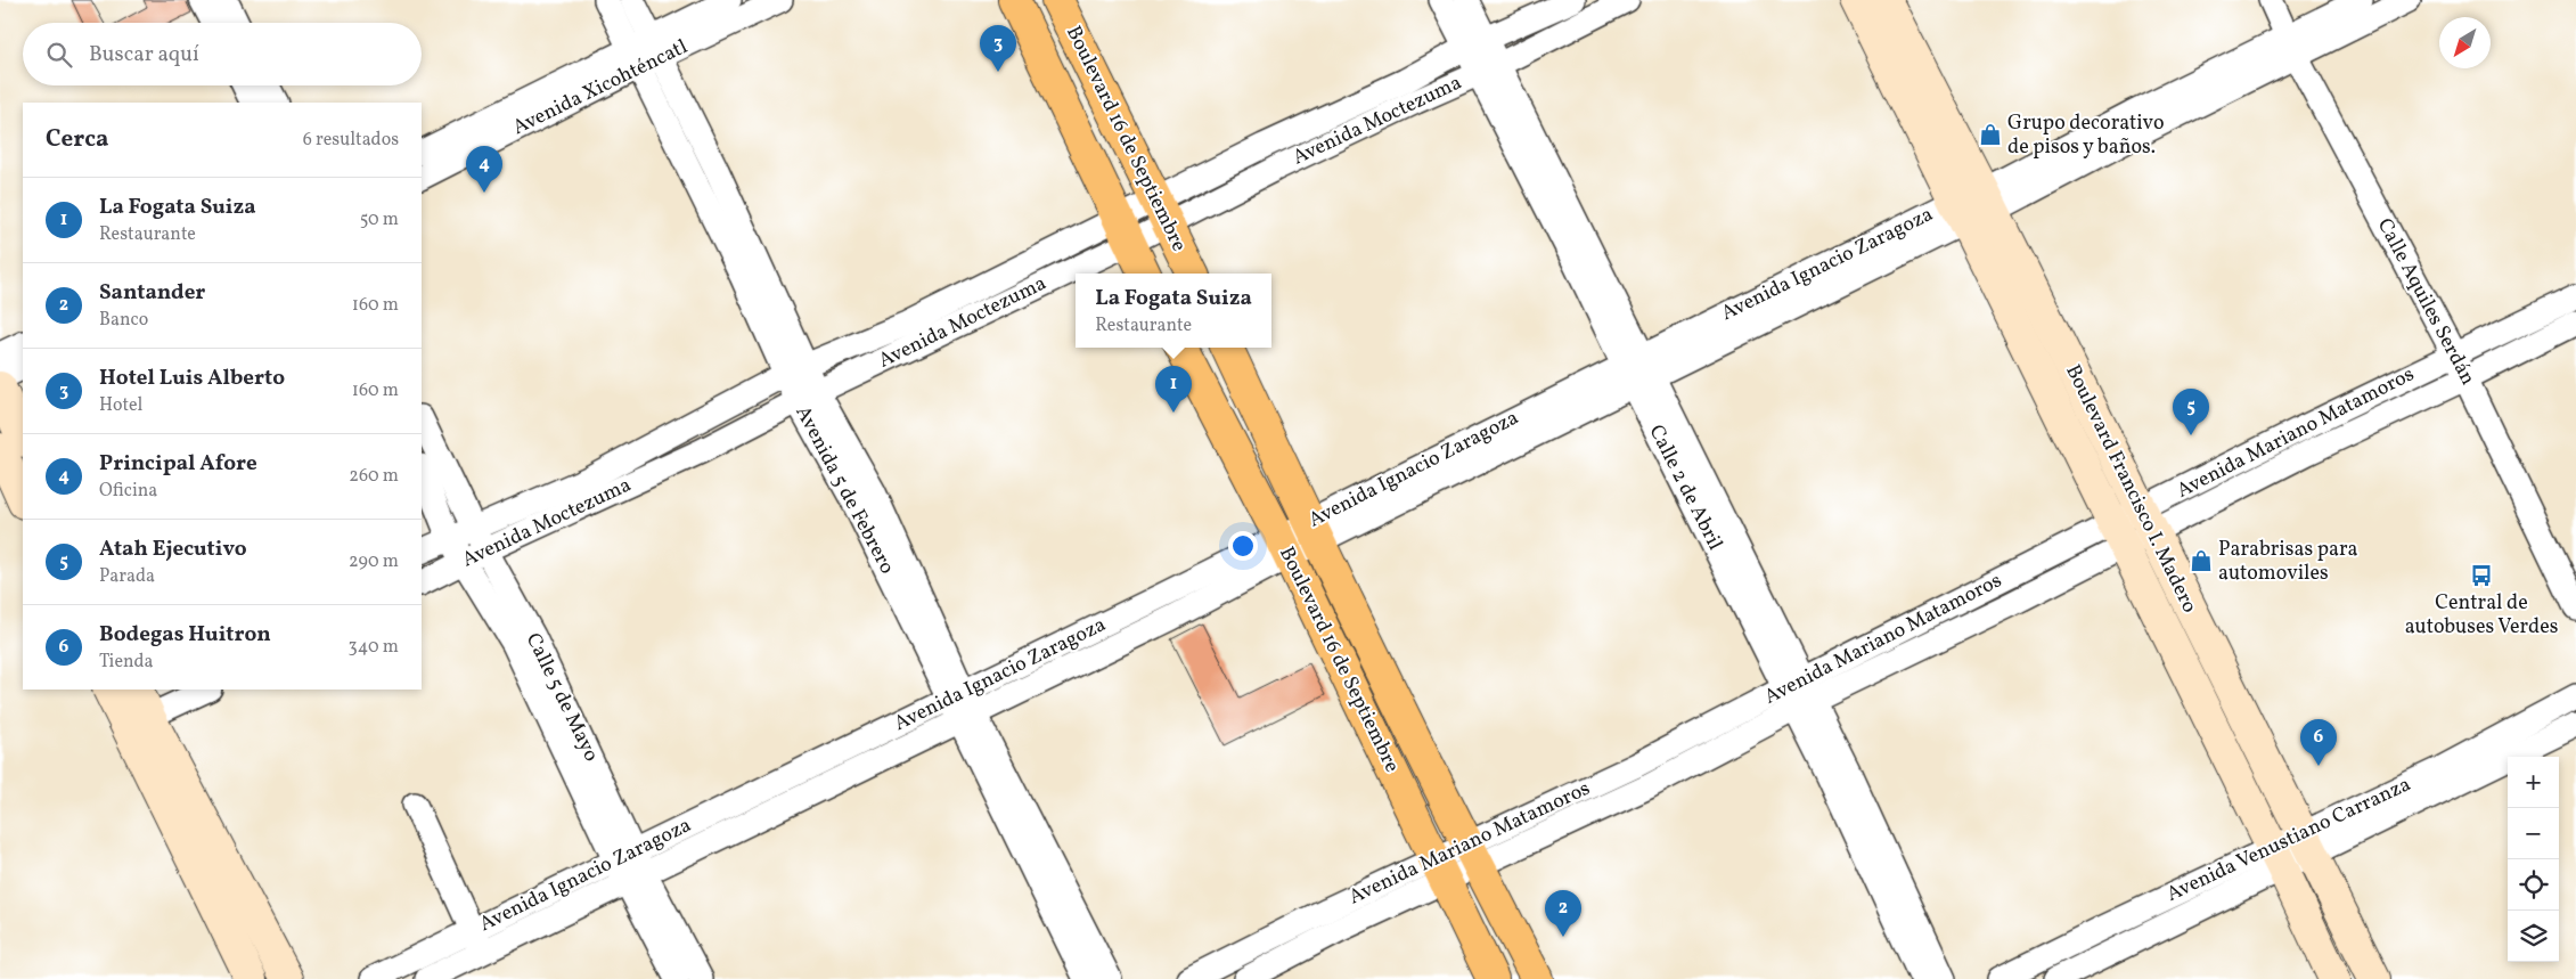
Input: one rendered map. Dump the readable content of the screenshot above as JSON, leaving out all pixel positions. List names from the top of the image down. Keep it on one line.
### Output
{"streets":{"main road":["Boulevard 16 de Septiembre","Boulevard Francisco I. Madero"],"street":["Avenida Xicohténcatl","Avenida Moctezuma","Avenida Ignacio Zaragoza","Calle Aquiles Serdán","Avenida Mariano Matamoros","Calle 2 de Abril","Avenida 5 de Febrero","Calle 5 de Mayo","Avenida Venustiano Carranza"]},"crossings":[["Avenida Xicohténcatl","Avenida 5 de Febrero"],["Avenida Moctezuma","Boulevard 16 de Septiembre"],["Avenida Moctezuma","Calle 2 de Abril"],["Avenida Moctezuma","Avenida 5 de Febrero"],["Avenida Moctezuma","Calle 5 de Mayo"],["Boulevard 16 de Septiembre","Avenida Ignacio Zaragoza"],["Boulevard 16 de Septiembre","Avenida Mariano Matamoros"],["Avenida Ignacio Zaragoza","Calle Aquiles Serdán"],["Avenida Ignacio Zaragoza","Calle 2 de Abril"],["Avenida Ignacio Zaragoza","Boulevard Francisco I. Madero"],["Avenida Ignacio Zaragoza","Avenida 5 de Febrero"],["Avenida Ignacio Zaragoza","Calle 5 de Mayo"],["Calle Aquiles Serdán","Avenida Mariano Matamoros"],["Avenida Mariano Matamoros","Calle 2 de Abril"],["Avenida Mariano Matamoros","Boulevard Francisco I. Madero"],["Boulevard Francisco I. Madero","Avenida Venustiano Carranza"]],"places":{"shop":["Grupo decorativo de pisos y baños.","Parabrisas para automoviles"],"bus stop":["Central de autobuses Verdes"]},"north":"bottom left","page":{"search":"Buscar aquí","pins":["3","4","1","5","6","2"],"heading":["Cerca","6 resultados"],"list":[{"mark":"1","name":"La Fogata Suiza","note":"Restaurante","value":"50 m"},{"mark":"2","name":"Santander","note":"Banco","value":"160 m"},{"mark":"3","name":"Hotel Luis Alberto","note":"Hotel","value":"160 m"},{"mark":"4","name":"Principal Afore","note":"Oficina","value":"260 m"},{"mark":"5","name":"Atah Ejecutivo","note":"Parada","value":"290 m"},{"mark":"6","name":"Bodegas Huitron","note":"Tienda","value":"340 m"}],"popup":["La Fogata Suiza","Restaurante"],"map_buttons":["+","−"]}}
